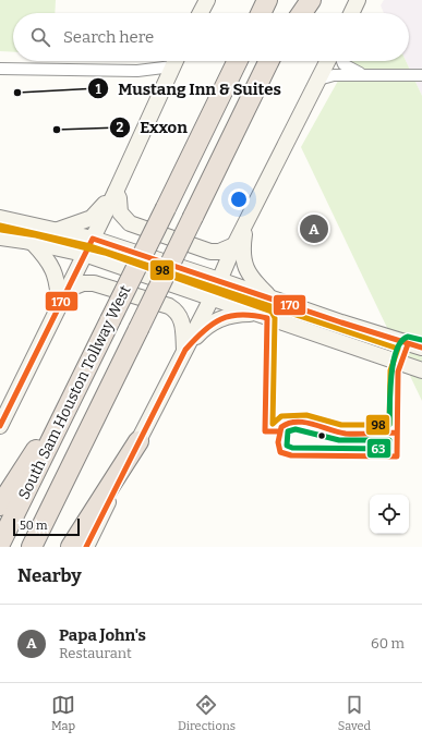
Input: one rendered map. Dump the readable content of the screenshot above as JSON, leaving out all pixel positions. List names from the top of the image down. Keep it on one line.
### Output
{"streets":{"highway":["South Sam Houston Tollway West"]},"places":["Mustang Inn & Suites","Exxon"],"lines":["transit line 98","transit line 170","transit line 63"],"scale_bar":"50 m","page":{"search":"Search here","pins":"A","scale":"50 m","heading":"Nearby","list":[{"mark":"A","name":"Papa John's","note":"Restaurant","value":"60 m"}],"nav":["Map","Directions","Saved"]}}
